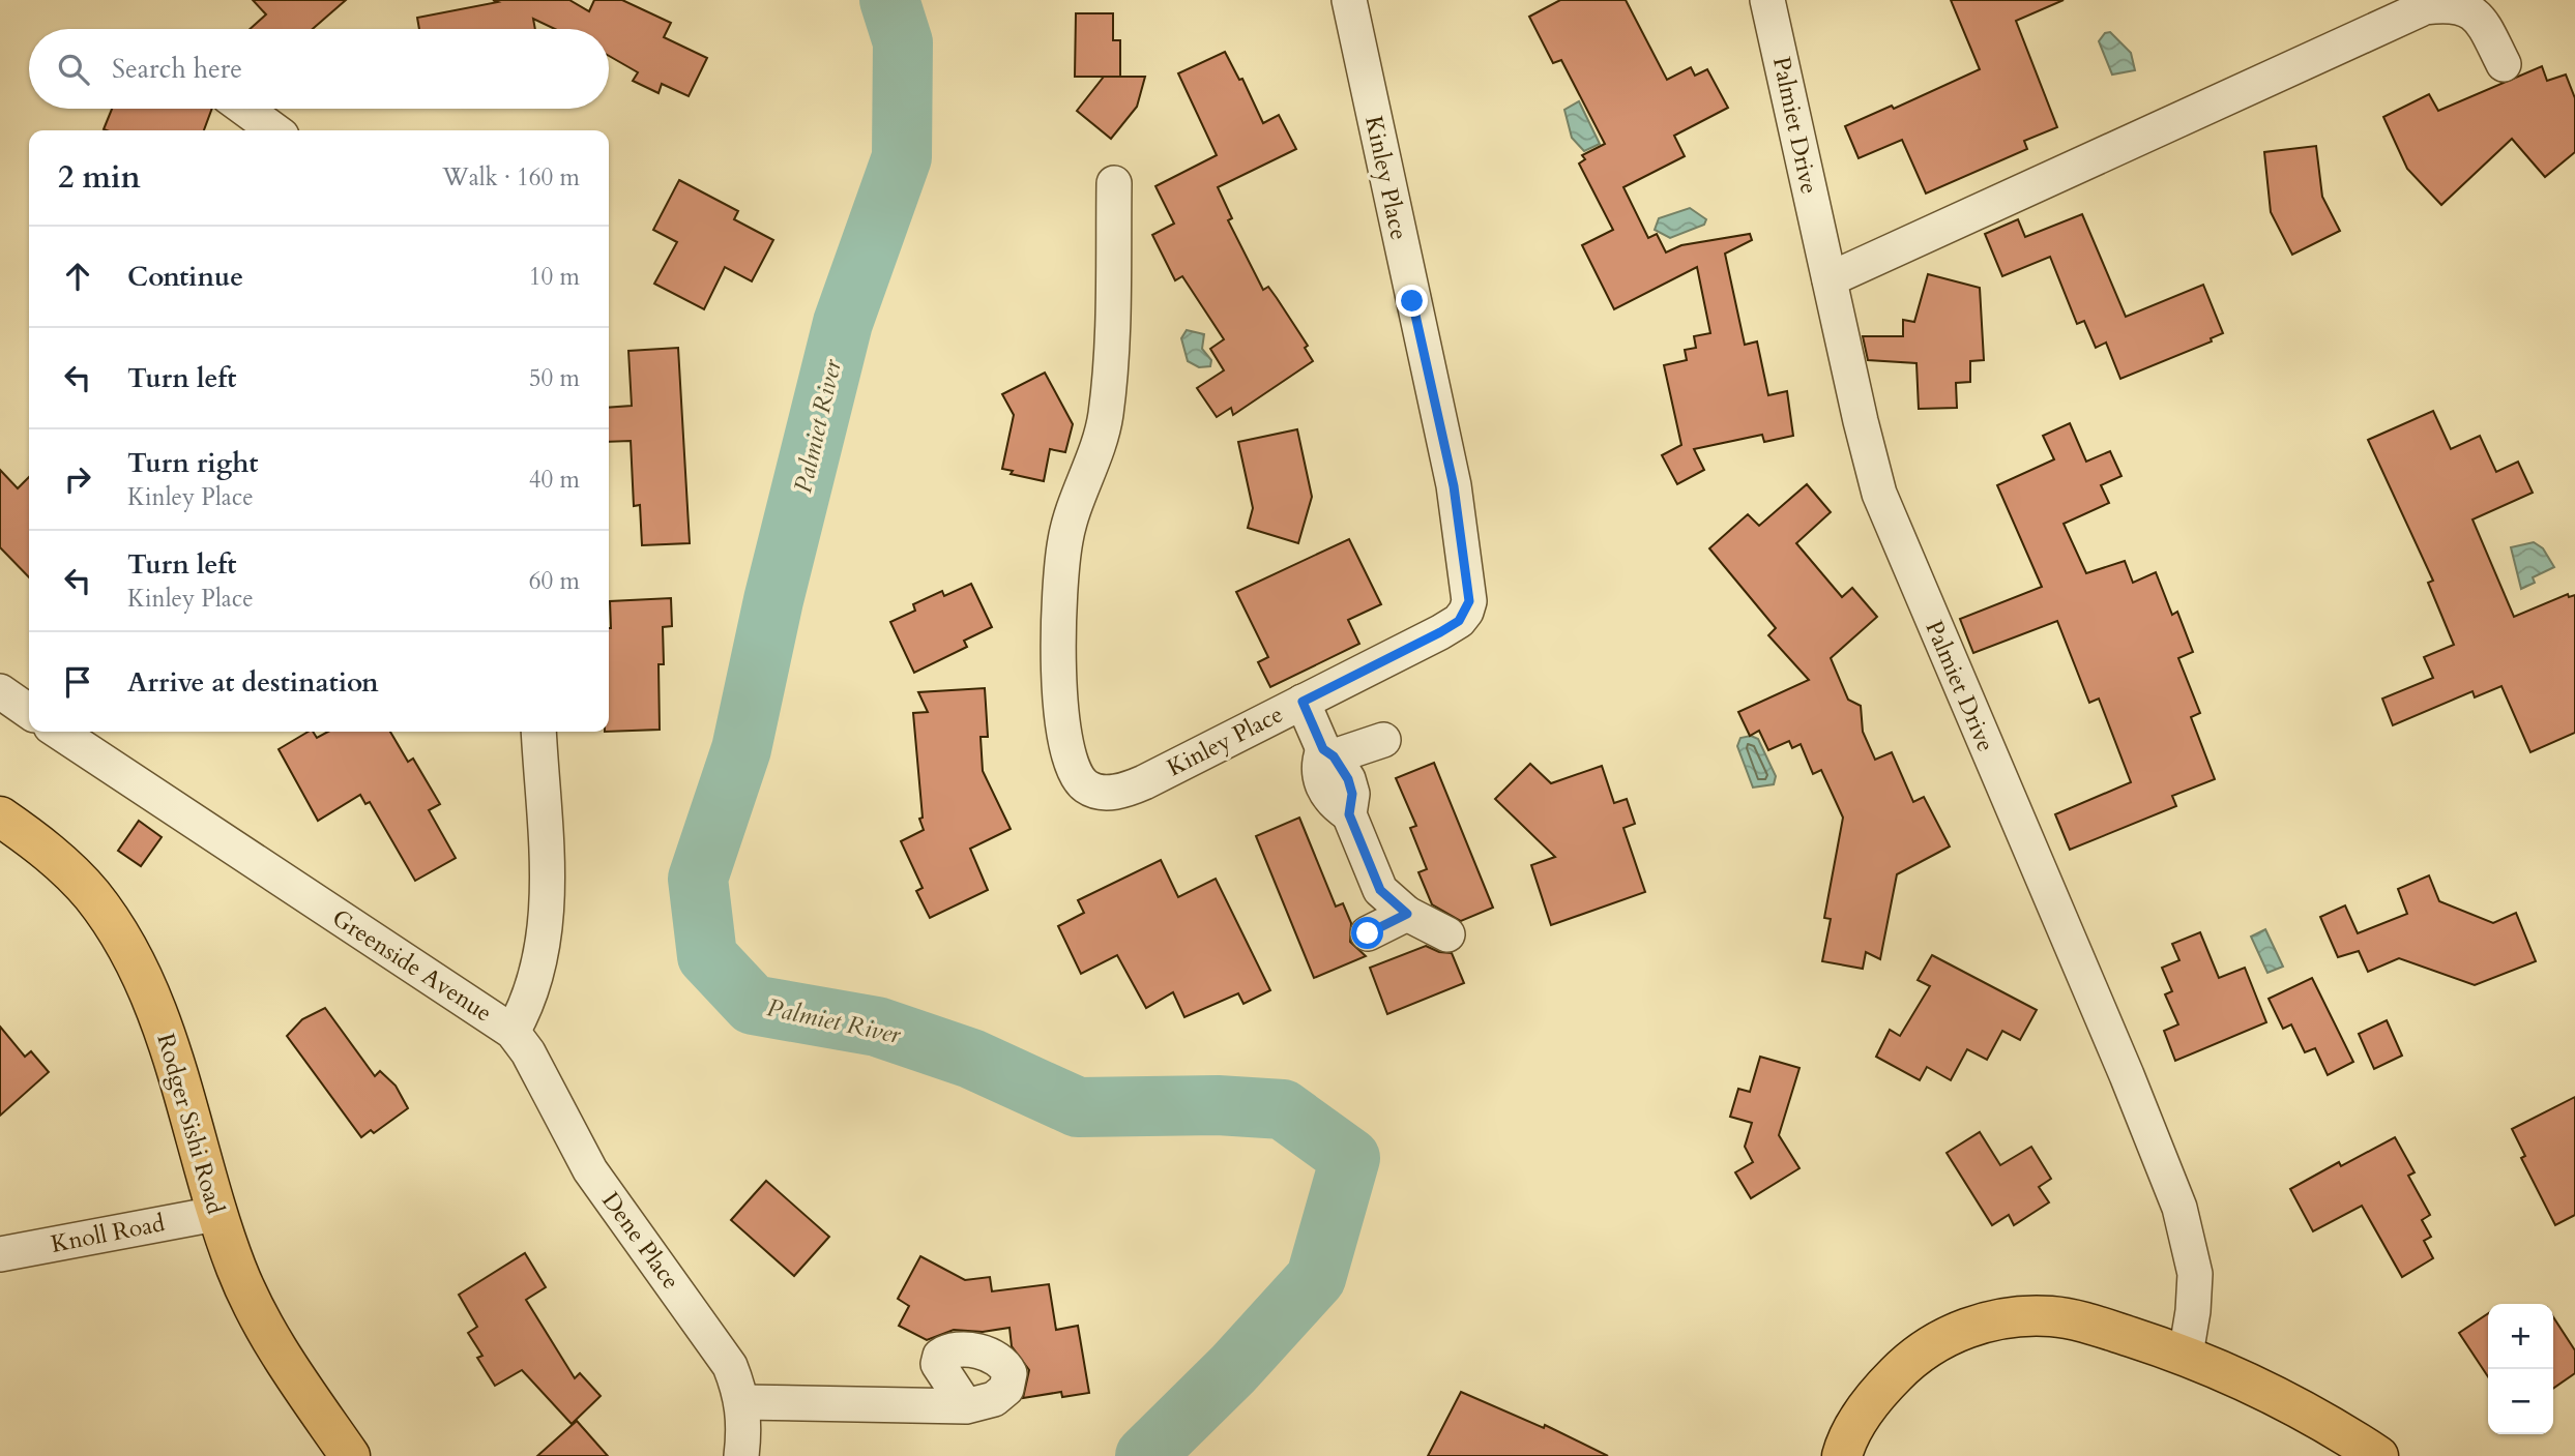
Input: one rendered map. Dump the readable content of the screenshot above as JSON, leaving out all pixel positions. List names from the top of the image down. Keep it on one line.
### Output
{"streets":{"main road":["Rodger Sishi Road"],"street":["Palmiet Drive","Kinley Place","Greenside Avenue","Knoll Road","Dene Place"]},"crossings":[["Greenside Avenue","Dene Place"],["Rodger Sishi Road","Knoll Road"]],"water":["Palmiet River"],"page":{"search":"Search here","heading":["2 min","Walk · 160 m"],"list":[["Continue","10 m"],["Turn left","50 m"],["Turn right","Kinley Place","40 m"],["Turn left","Kinley Place","60 m"],"Arrive at destination"],"map_buttons":["+","−"]}}
